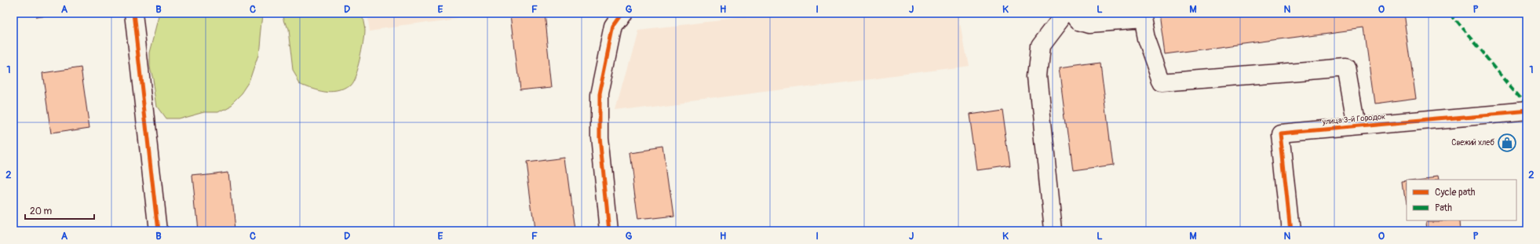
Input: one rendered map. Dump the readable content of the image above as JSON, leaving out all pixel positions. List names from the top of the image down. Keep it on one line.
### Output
{"streets":{"street":["улица 3-й Городок"]},"places":{"shop":["Свежий хлеб"]},"legend":["Cycle path","Path"],"scale_bar":"20 m","grid":{"columns":["A","B","C","D","E","F","G","H","I","J","K","L","M","N","O","P"],"rows":["1","2"]}}
